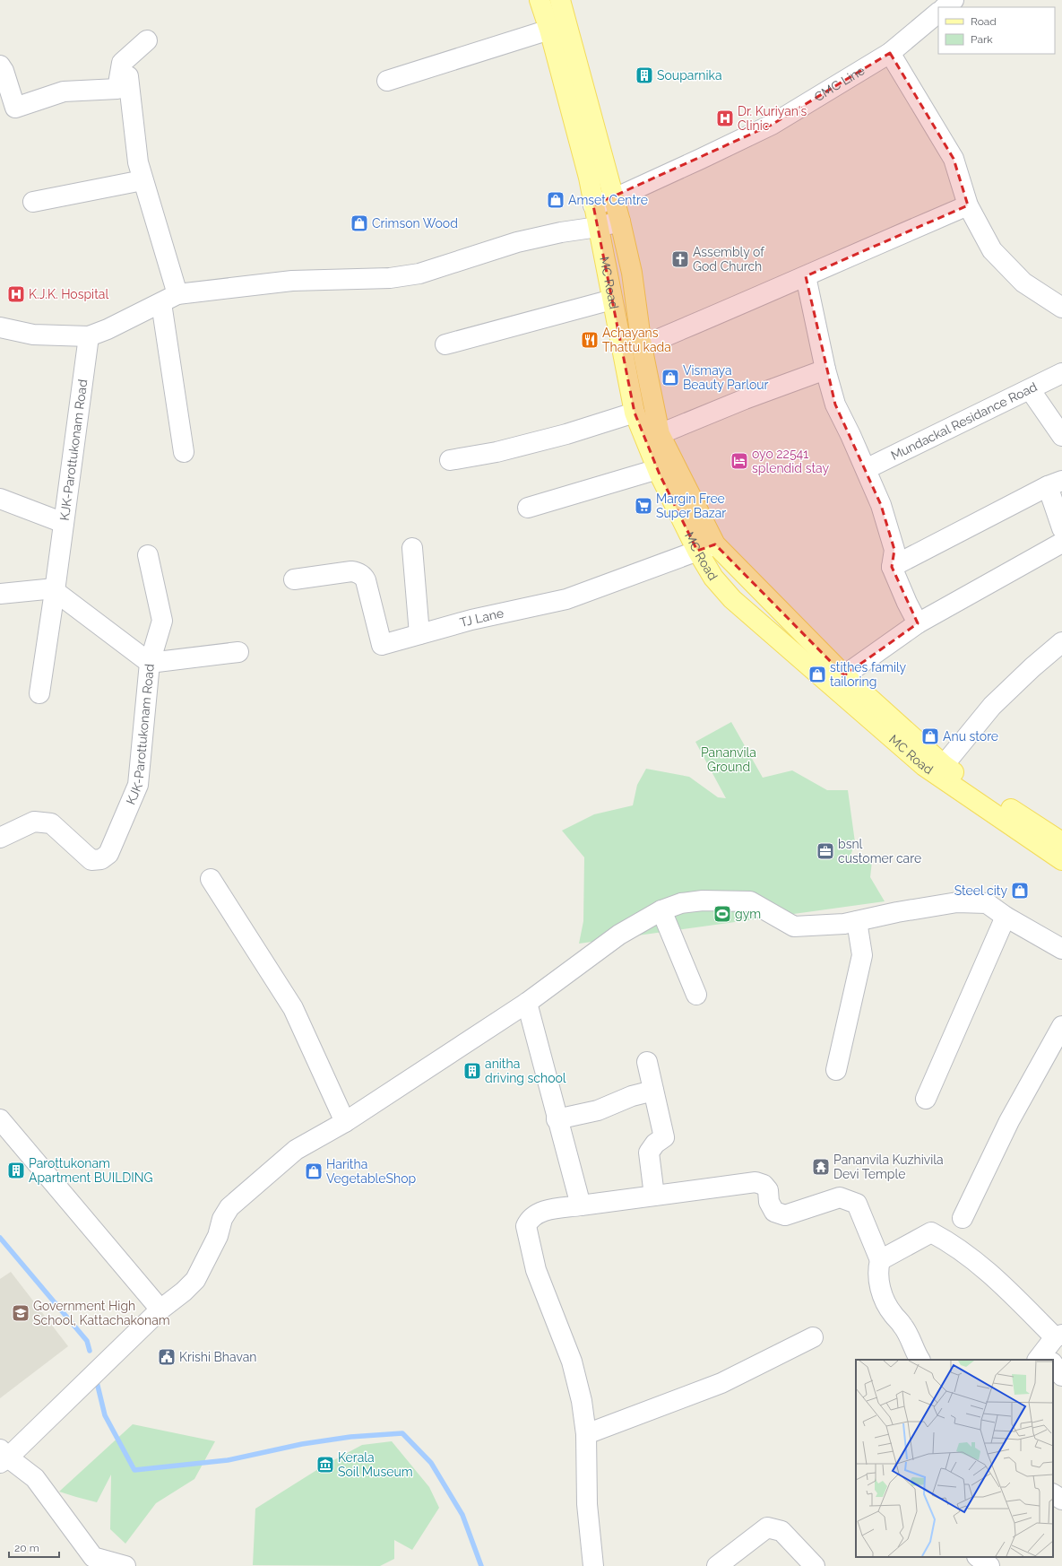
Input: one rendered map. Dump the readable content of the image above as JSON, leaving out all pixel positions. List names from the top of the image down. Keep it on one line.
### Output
{"streets":{"main road":["MC Road"],"street":["CMC Line","Mundackal Residance Road","KJK-Parottukonam Road","TJ Lane"]},"crossings":[["CMC Line","MC Road"],["MC Road","TJ Lane"]],"parks":["Pananvila Ground"],"places":{"building":["Souparnika","anitha driving school","Parottukonam Apartment BUILDING"],"hospital":["Dr. Kuriyan's Clinic","K.J.K. Hospital"],"shop":["Amset Centre","Crimson Wood","Vismaya Beauty Parlour","stithes family tailoring","Anu store","Steel city","Haritha VegetableShop"],"church":["Assembly of God Church"],"restaurant":["Achayans Thattu kada"],"hotel":["oyo 22541 splendid stay"],"supermarket":["Margin Free Super Bazar"],"office":["bsnl customer care"],"sports":["gym"],"temple":["Pananvila Kuzhivila Devi Temple"],"school or university":["Government High School, Kattachakonam"],"public building":["Krishi Bhavan"],"museum":["Kerala Soil Museum"]},"legend":["Road","Park"],"scale_bar":"20 m"}
